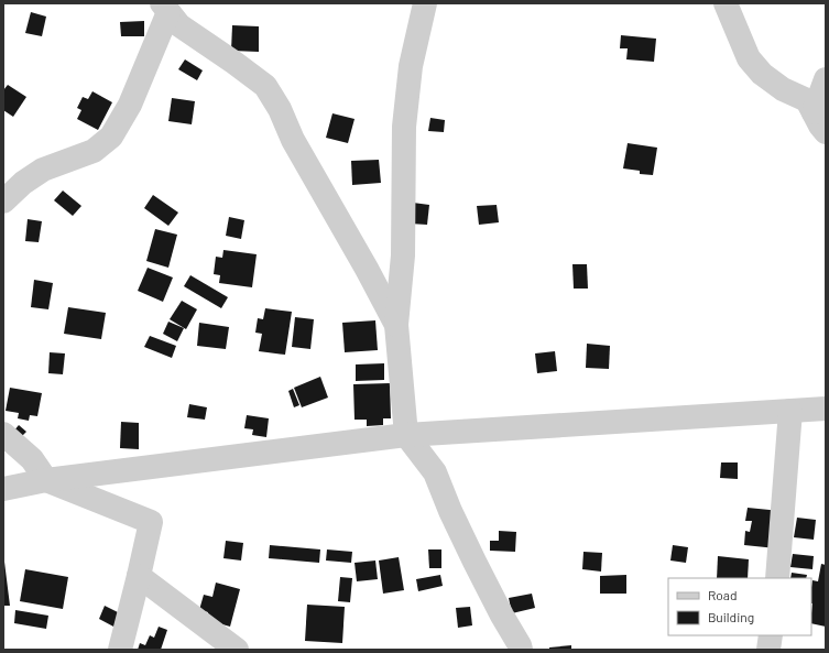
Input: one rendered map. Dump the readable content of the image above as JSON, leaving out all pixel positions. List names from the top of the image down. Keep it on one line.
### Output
{"legend":["Road","Building"]}
